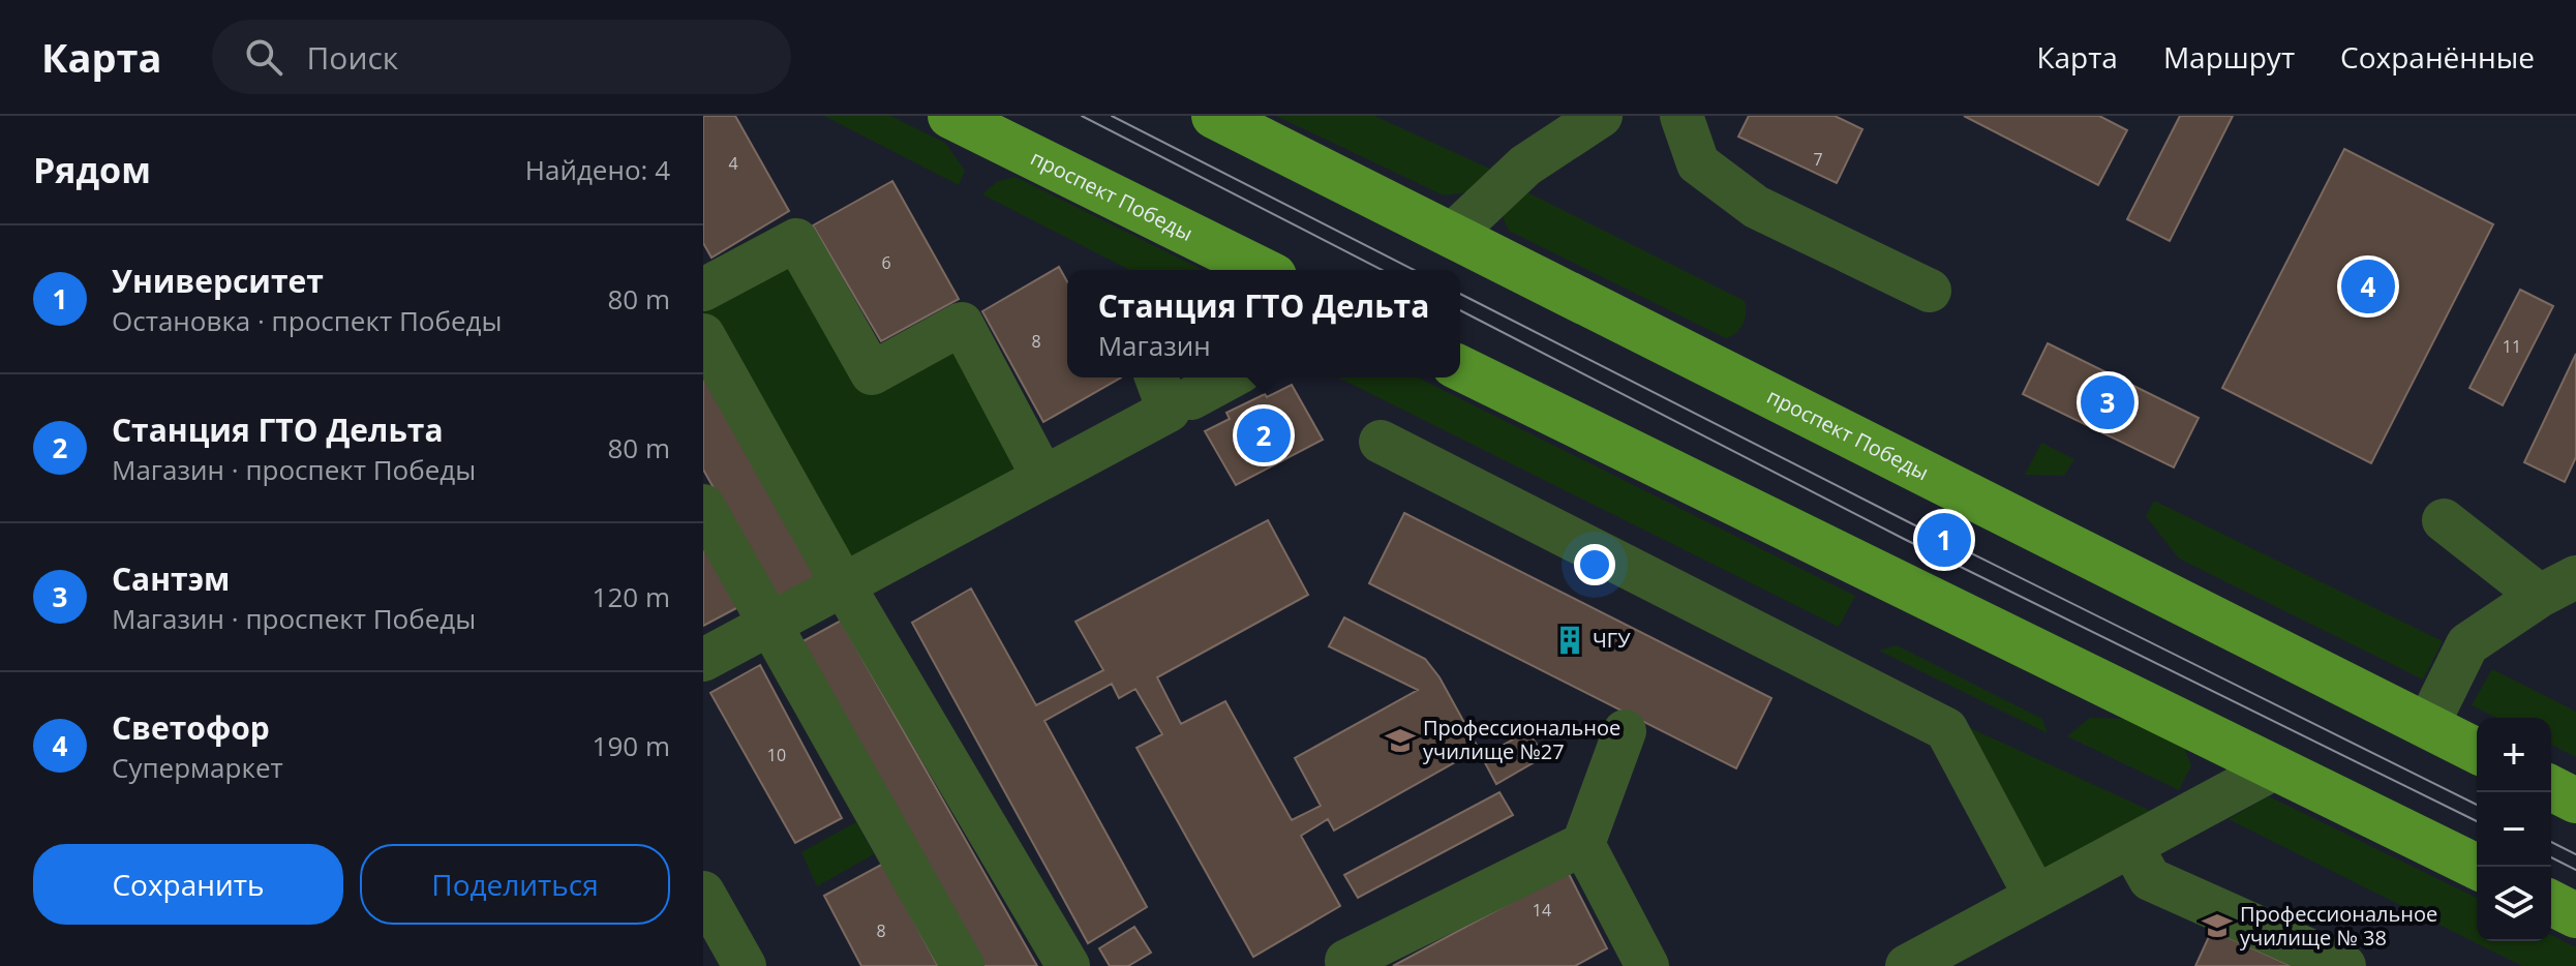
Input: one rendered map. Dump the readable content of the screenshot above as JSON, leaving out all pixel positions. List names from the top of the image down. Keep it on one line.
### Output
{"streets":{"main road":["проспект Победы"]},"places":{"building":["ЧГУ"],"school or university":["Профессиональное училище №27","Профессиональное училище № 38"]},"house_numbers":["7","4","6","8","11","10","14","8"],"page":{"header":"Карта","search":"Поиск","nav":["Карта","Маршрут","Сохранённые"],"heading":["Рядом","Найдено: 4"],"list":[{"mark":"1","name":"Университет","note":"Остановка · проспект Победы","value":"80 m"},{"mark":"2","name":"Станция ГТО Дельта","note":"Магазин · проспект Победы","value":"80 m"},{"mark":"3","name":"Сантэм","note":"Магазин · проспект Победы","value":"120 m"},{"mark":"4","name":"Светофор","note":"Супермаркет","value":"190 m"}],"pins":["4","3","2","1"],"popup":["Станция ГТО Дельта","Магазин"],"map_buttons":["+","−"],"buttons":["Сохранить","Поделиться"]}}
